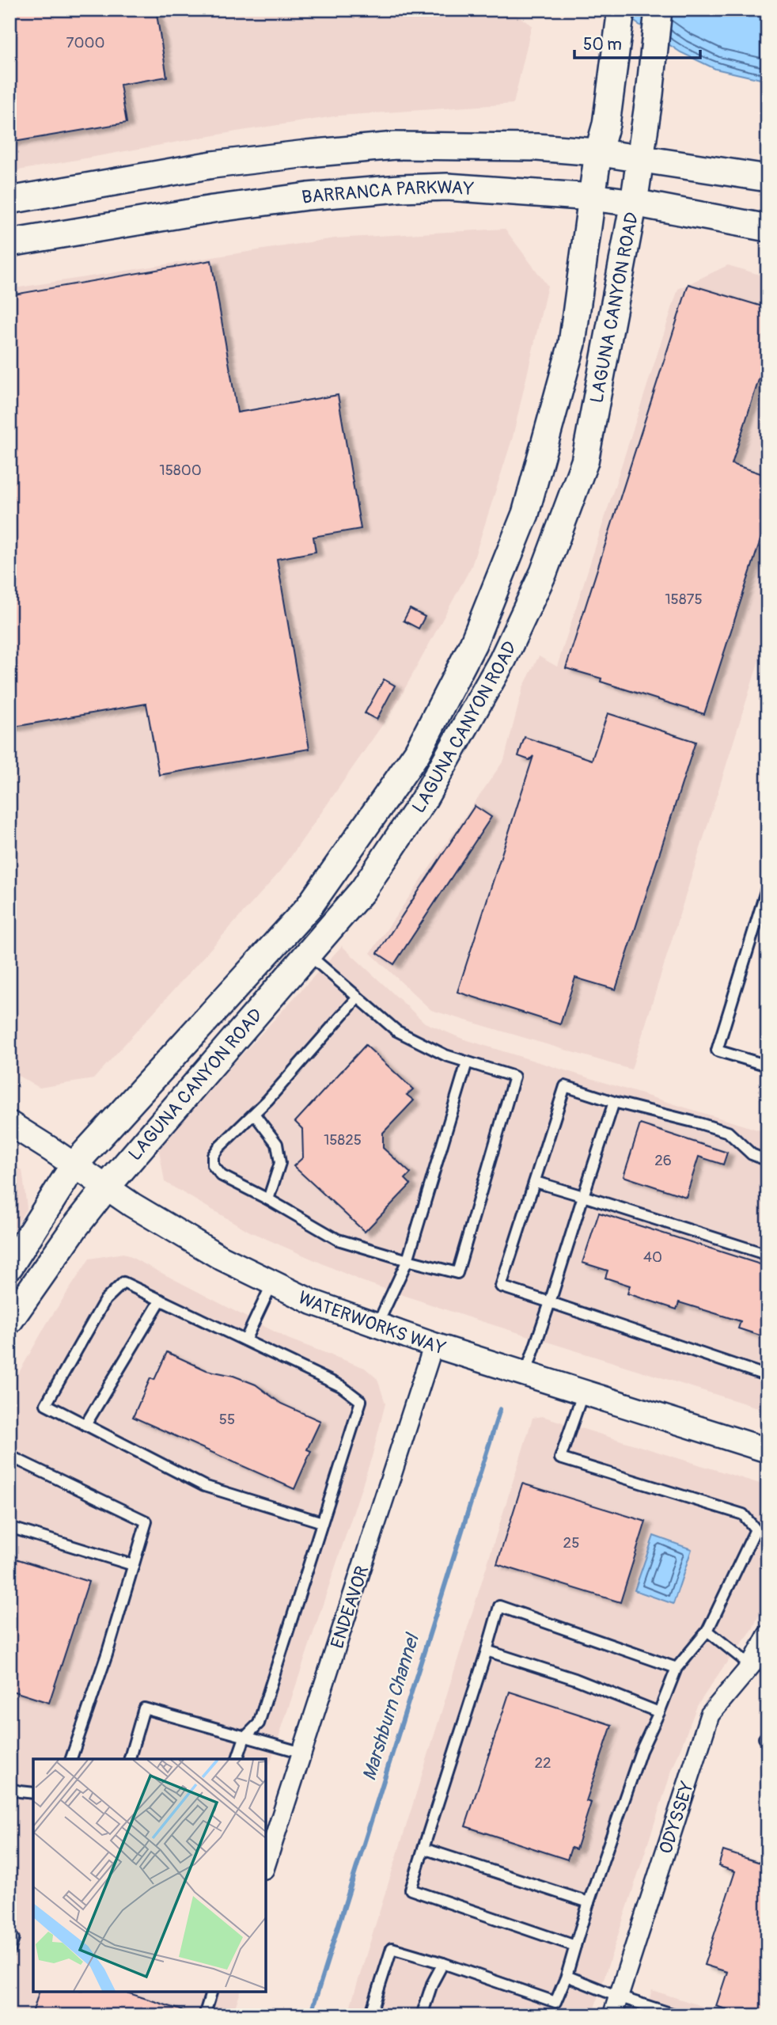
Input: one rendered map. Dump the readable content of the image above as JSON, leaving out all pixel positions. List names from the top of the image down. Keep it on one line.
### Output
{"streets":{"main road":["BARRANCA PARKWAY","LAGUNA CANYON ROAD"],"street":["WATERWORKS WAY","ENDEAVOR","ODYSSEY"]},"crossings":[["BARRANCA PARKWAY","LAGUNA CANYON ROAD"],["LAGUNA CANYON ROAD","WATERWORKS WAY"],["WATERWORKS WAY","ENDEAVOR"]],"water":["Marshburn Channel"],"house_numbers":["7000","15800","15875","15825","26","40","55","25","22"],"scale_bar":"50 m"}
